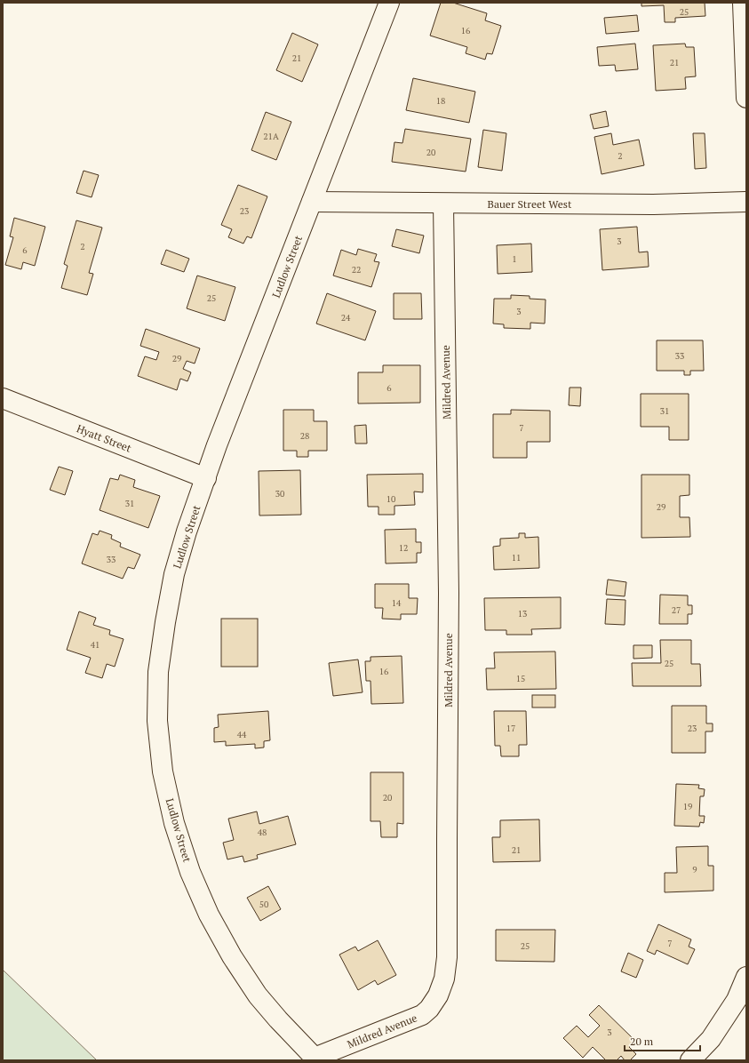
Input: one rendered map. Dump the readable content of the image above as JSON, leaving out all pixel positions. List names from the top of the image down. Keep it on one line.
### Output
{"streets":{"street":["Bauer Street West","Ludlow Street","Mildred Avenue","Hyatt Street"]},"crossings":[["Bauer Street West","Ludlow Street"],["Bauer Street West","Mildred Avenue"],["Ludlow Street","Mildred Avenue"],["Ludlow Street","Hyatt Street"]],"house_numbers":["25","16","21","21","18","21A","20","2","23","3","2","6","1","22","25","3","24","33","29","6","31","7","28","30","10","31","29","12","11","33","14","27","13","41","25","16","15","17","23","44","20","19","48","21","9","50","7","25","3"],"scale_bar":"20 m"}
